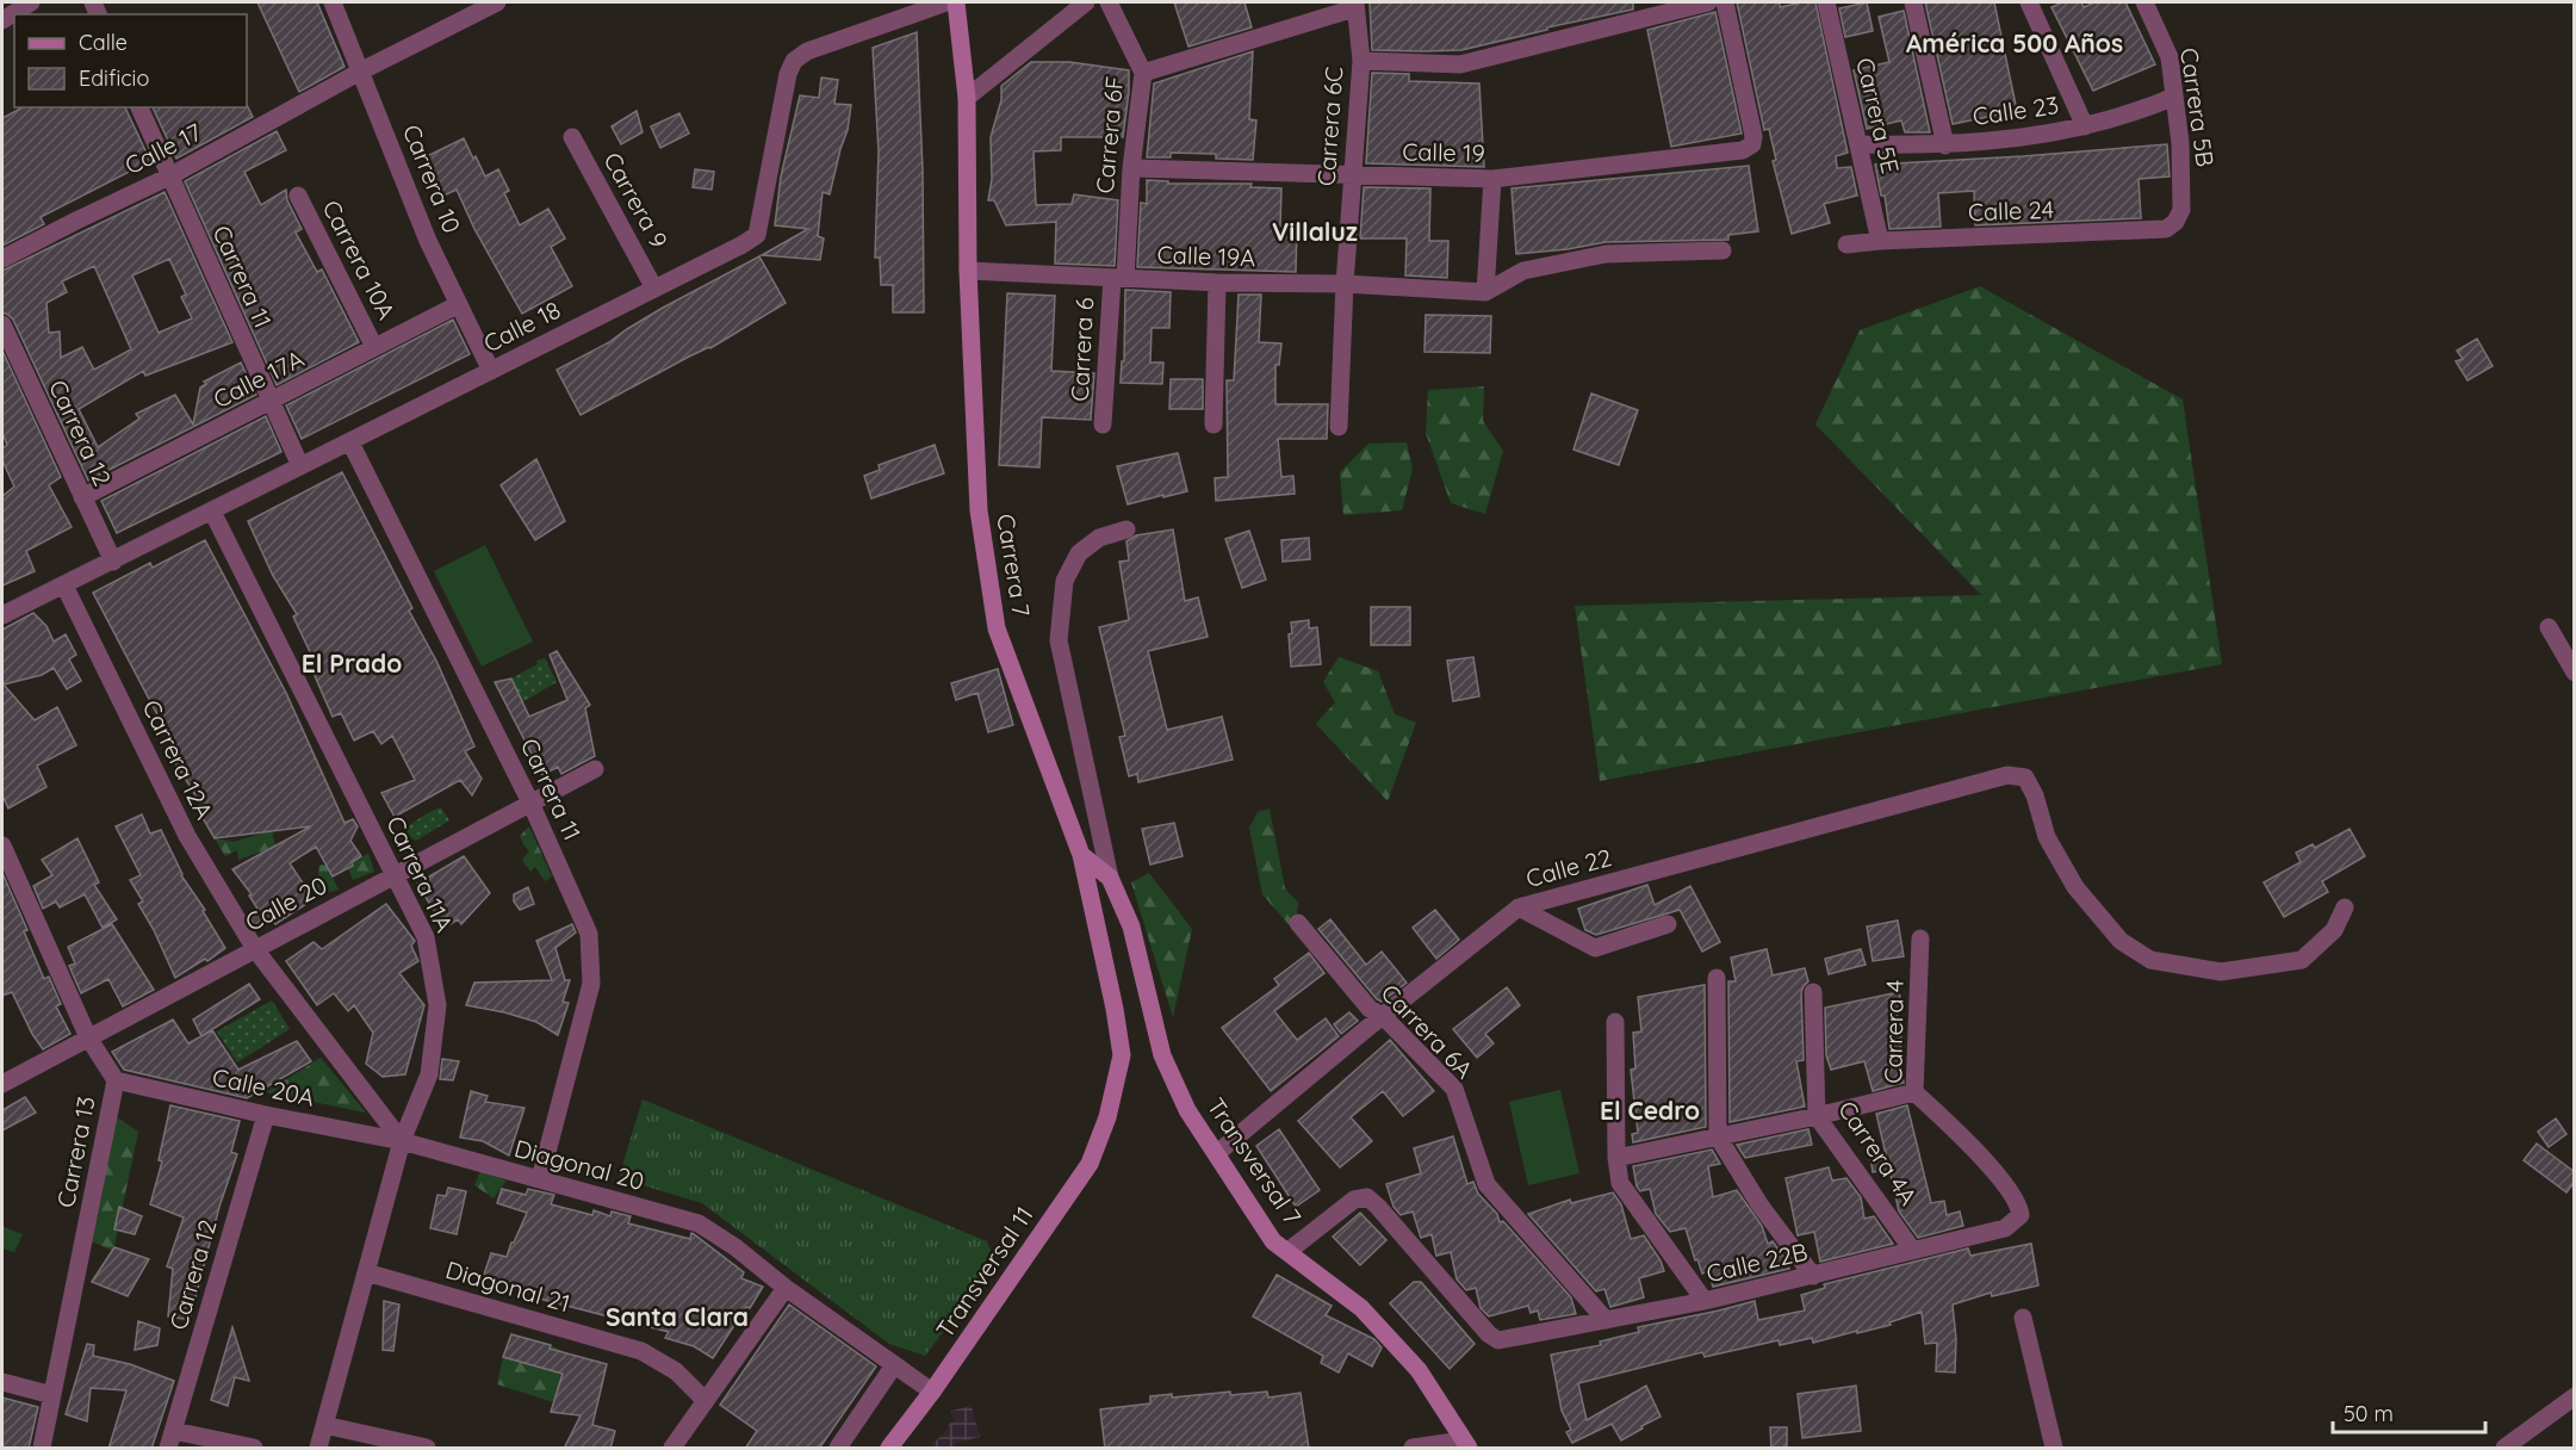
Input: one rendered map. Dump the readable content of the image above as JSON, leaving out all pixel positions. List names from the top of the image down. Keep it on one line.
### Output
{"streets":{"street":["Carrera 5B","Calle 23","Carrera 5E","Carrera 6C","Carrera 6F","Calle 17","Calle 19","Carrera 10","Carrera 9","Calle 24","Calle 19A","Carrera 10A","Carrera 11","Calle 18","Carrera 6","Calle 17A","Carrera 12","Carrera 7","Carrera 12A","Calle 22","Carrera 11A","Calle 20","Carrera 6A","Carrera 4","Calle 20A","Carrera 13","Carrera 4A","Transversal 7","Diagonal 20","Calle 22B","Transversal 11","Diagonal 21"]},"crossings":[["Carrera 5B","Calle 23"],["Carrera 5B","Calle 24"],["Calle 23","Carrera 5E"],["Carrera 5E","Calle 24"],["Carrera 6C","Calle 19"],["Carrera 6C","Calle 19A"],["Carrera 6F","Calle 19"],["Carrera 6F","Calle 19A"],["Carrera 6F","Carrera 6"],["Calle 17","Carrera 10"],["Calle 17","Carrera 11"],["Carrera 10","Calle 18"],["Carrera 10","Calle 17A"],["Carrera 9","Calle 18"],["Calle 19A","Carrera 6"],["Calle 19A","Carrera 7"],["Carrera 10A","Calle 17A"],["Carrera 11","Calle 18"],["Carrera 11","Calle 17A"],["Carrera 11","Calle 20"],["Carrera 11","Diagonal 20"],["Calle 18","Carrera 12"],["Calle 18","Carrera 12A"],["Calle 18","Carrera 11A"],["Calle 17A","Carrera 12"],["Carrera 12","Calle 20A"],["Carrera 7","Transversal 11"],["Carrera 12A","Calle 20"],["Calle 22","Carrera 6A"],["Calle 22","Transversal 7"],["Carrera 11A","Calle 20"],["Carrera 11A","Calle 20A"],["Carrera 11A","Diagonal 20"],["Carrera 11A","Diagonal 21"],["Calle 20","Carrera 13"],["Carrera 6A","Calle 22B"],["Carrera 4","Calle 22B"],["Calle 20A","Carrera 13"],["Calle 20A","Diagonal 20"],["Carrera 4A","Calle 22B"],["Transversal 7","Calle 22B"],["Diagonal 20","Transversal 11"]],"districts":["América 500 Años","Villaluz","El Prado","El Cedro","Santa Clara"],"legend":["Calle","Edificio"],"scale_bar":"50 m"}
